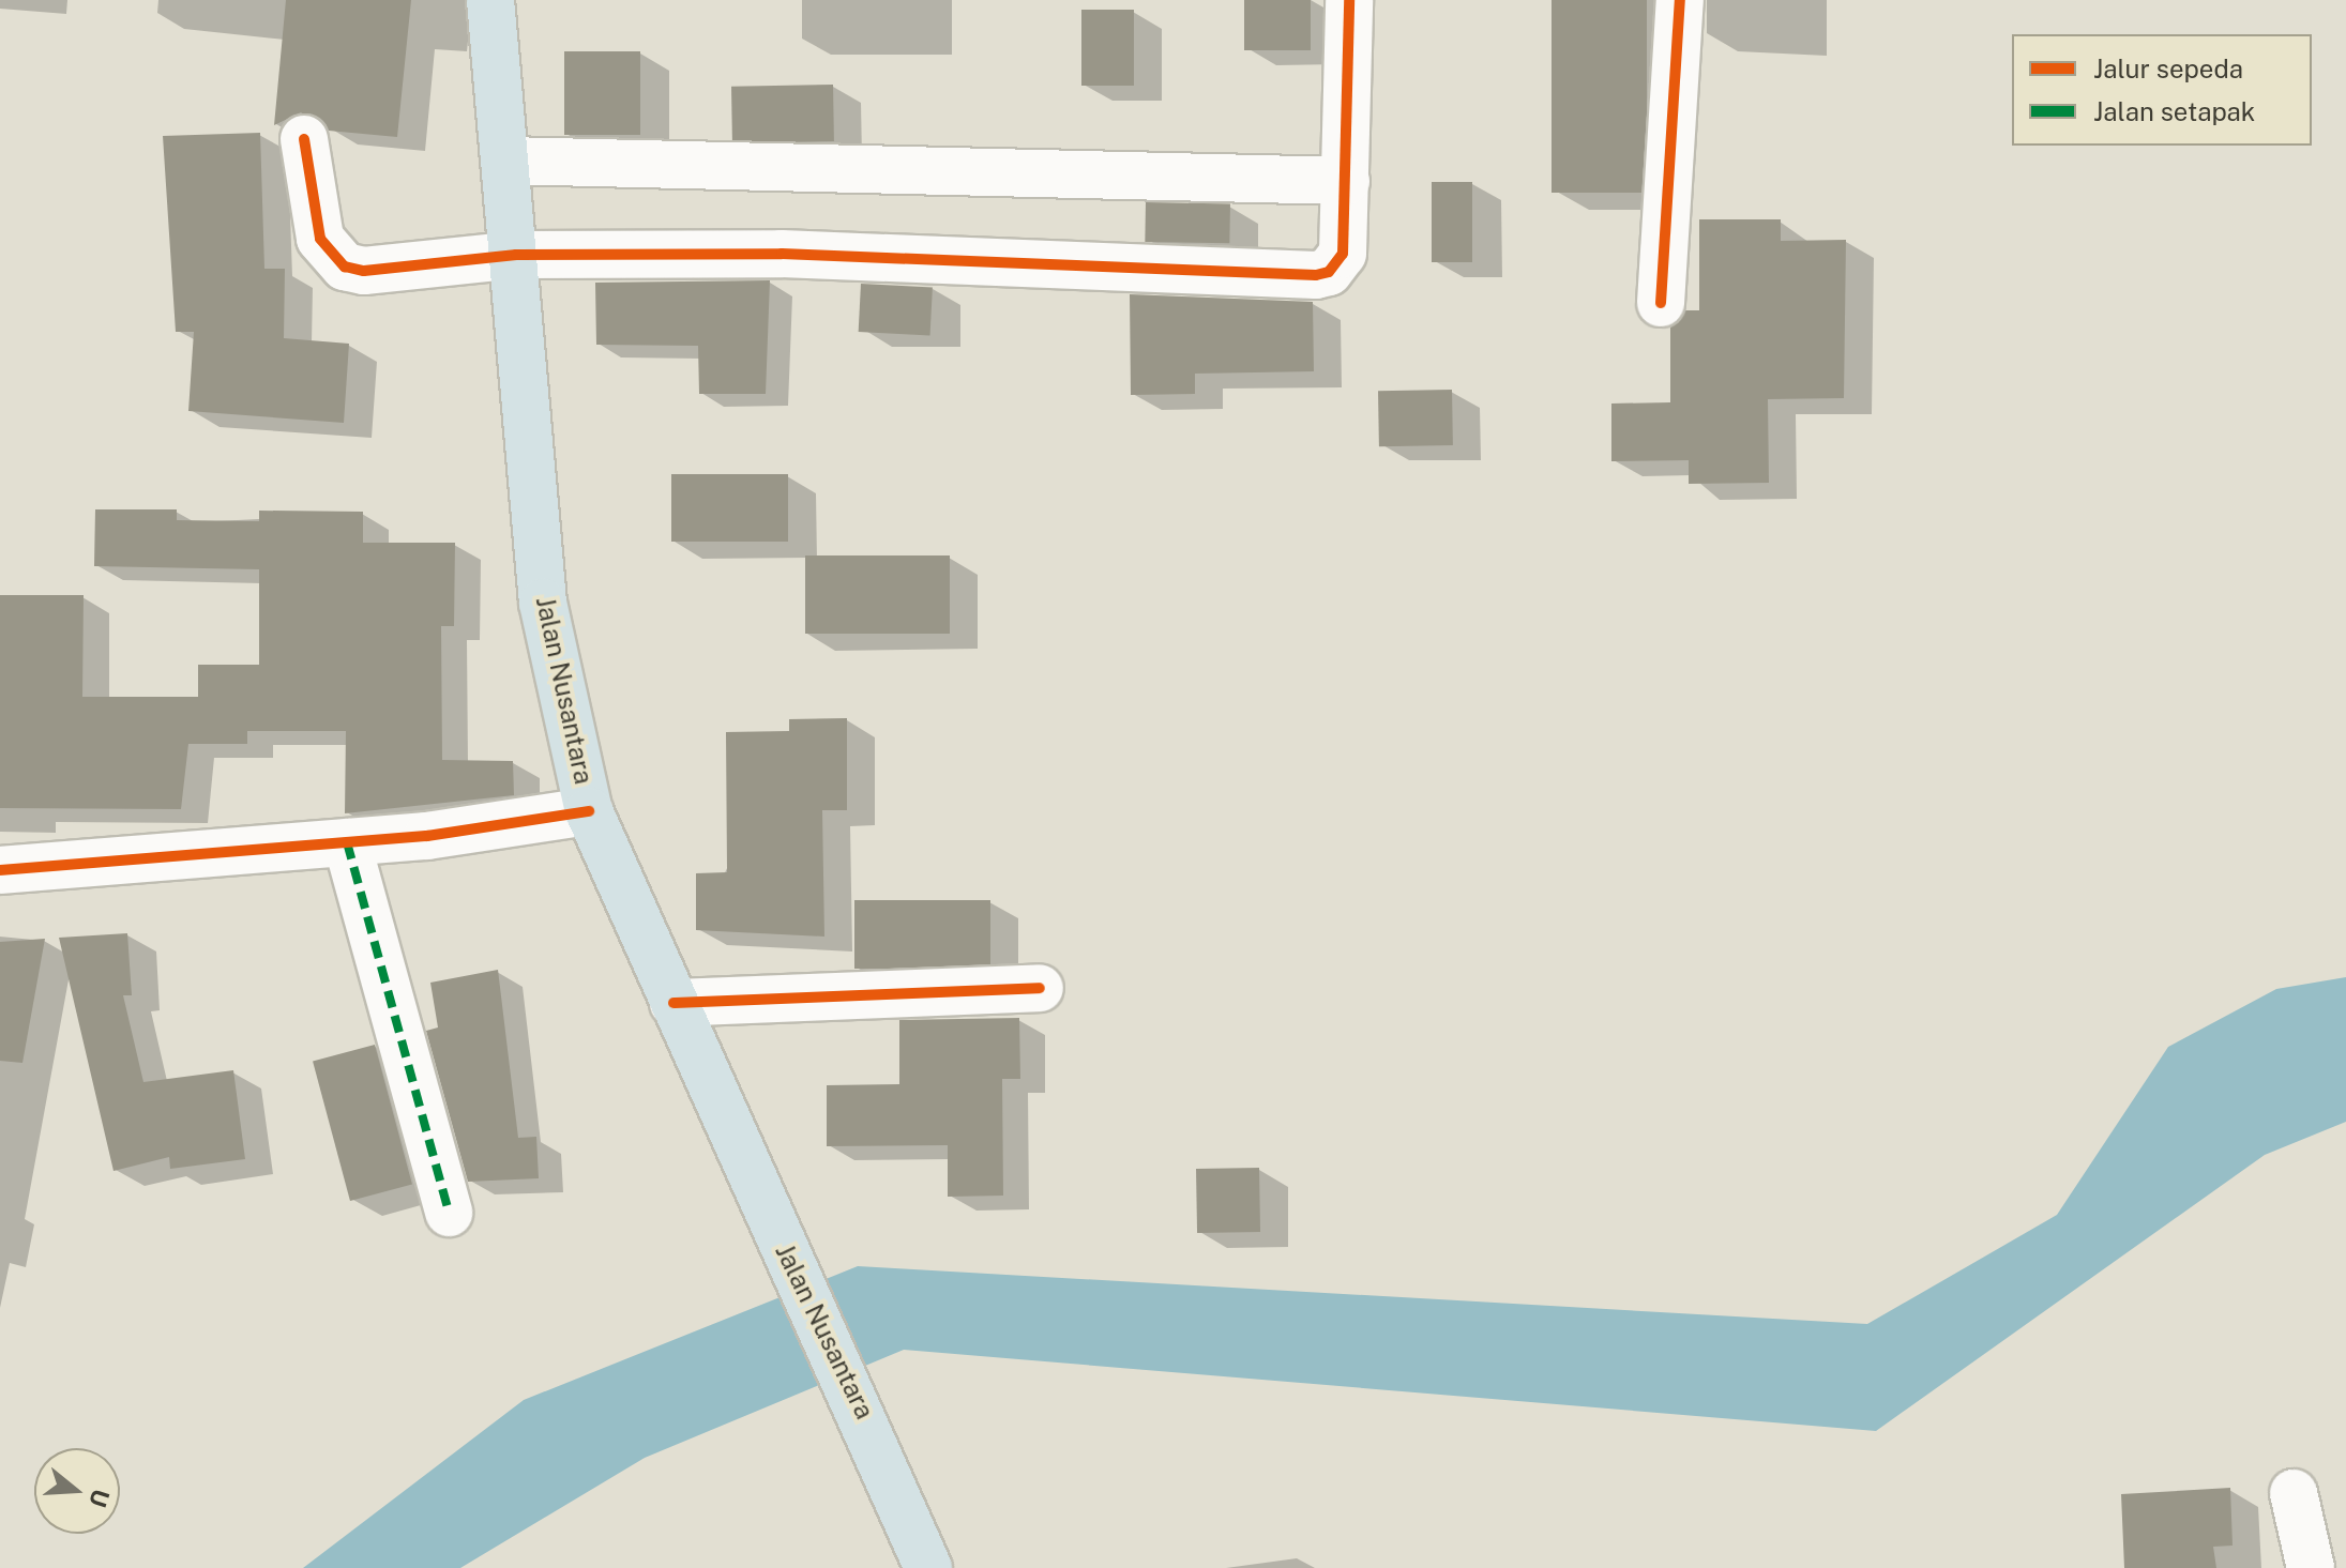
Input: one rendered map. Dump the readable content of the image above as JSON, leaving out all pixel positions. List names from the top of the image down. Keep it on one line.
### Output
{"streets":{"highway":["Jalan Nusantara"]},"legend":["Jalur sepeda","Jalan setapak"],"north":"right"}
